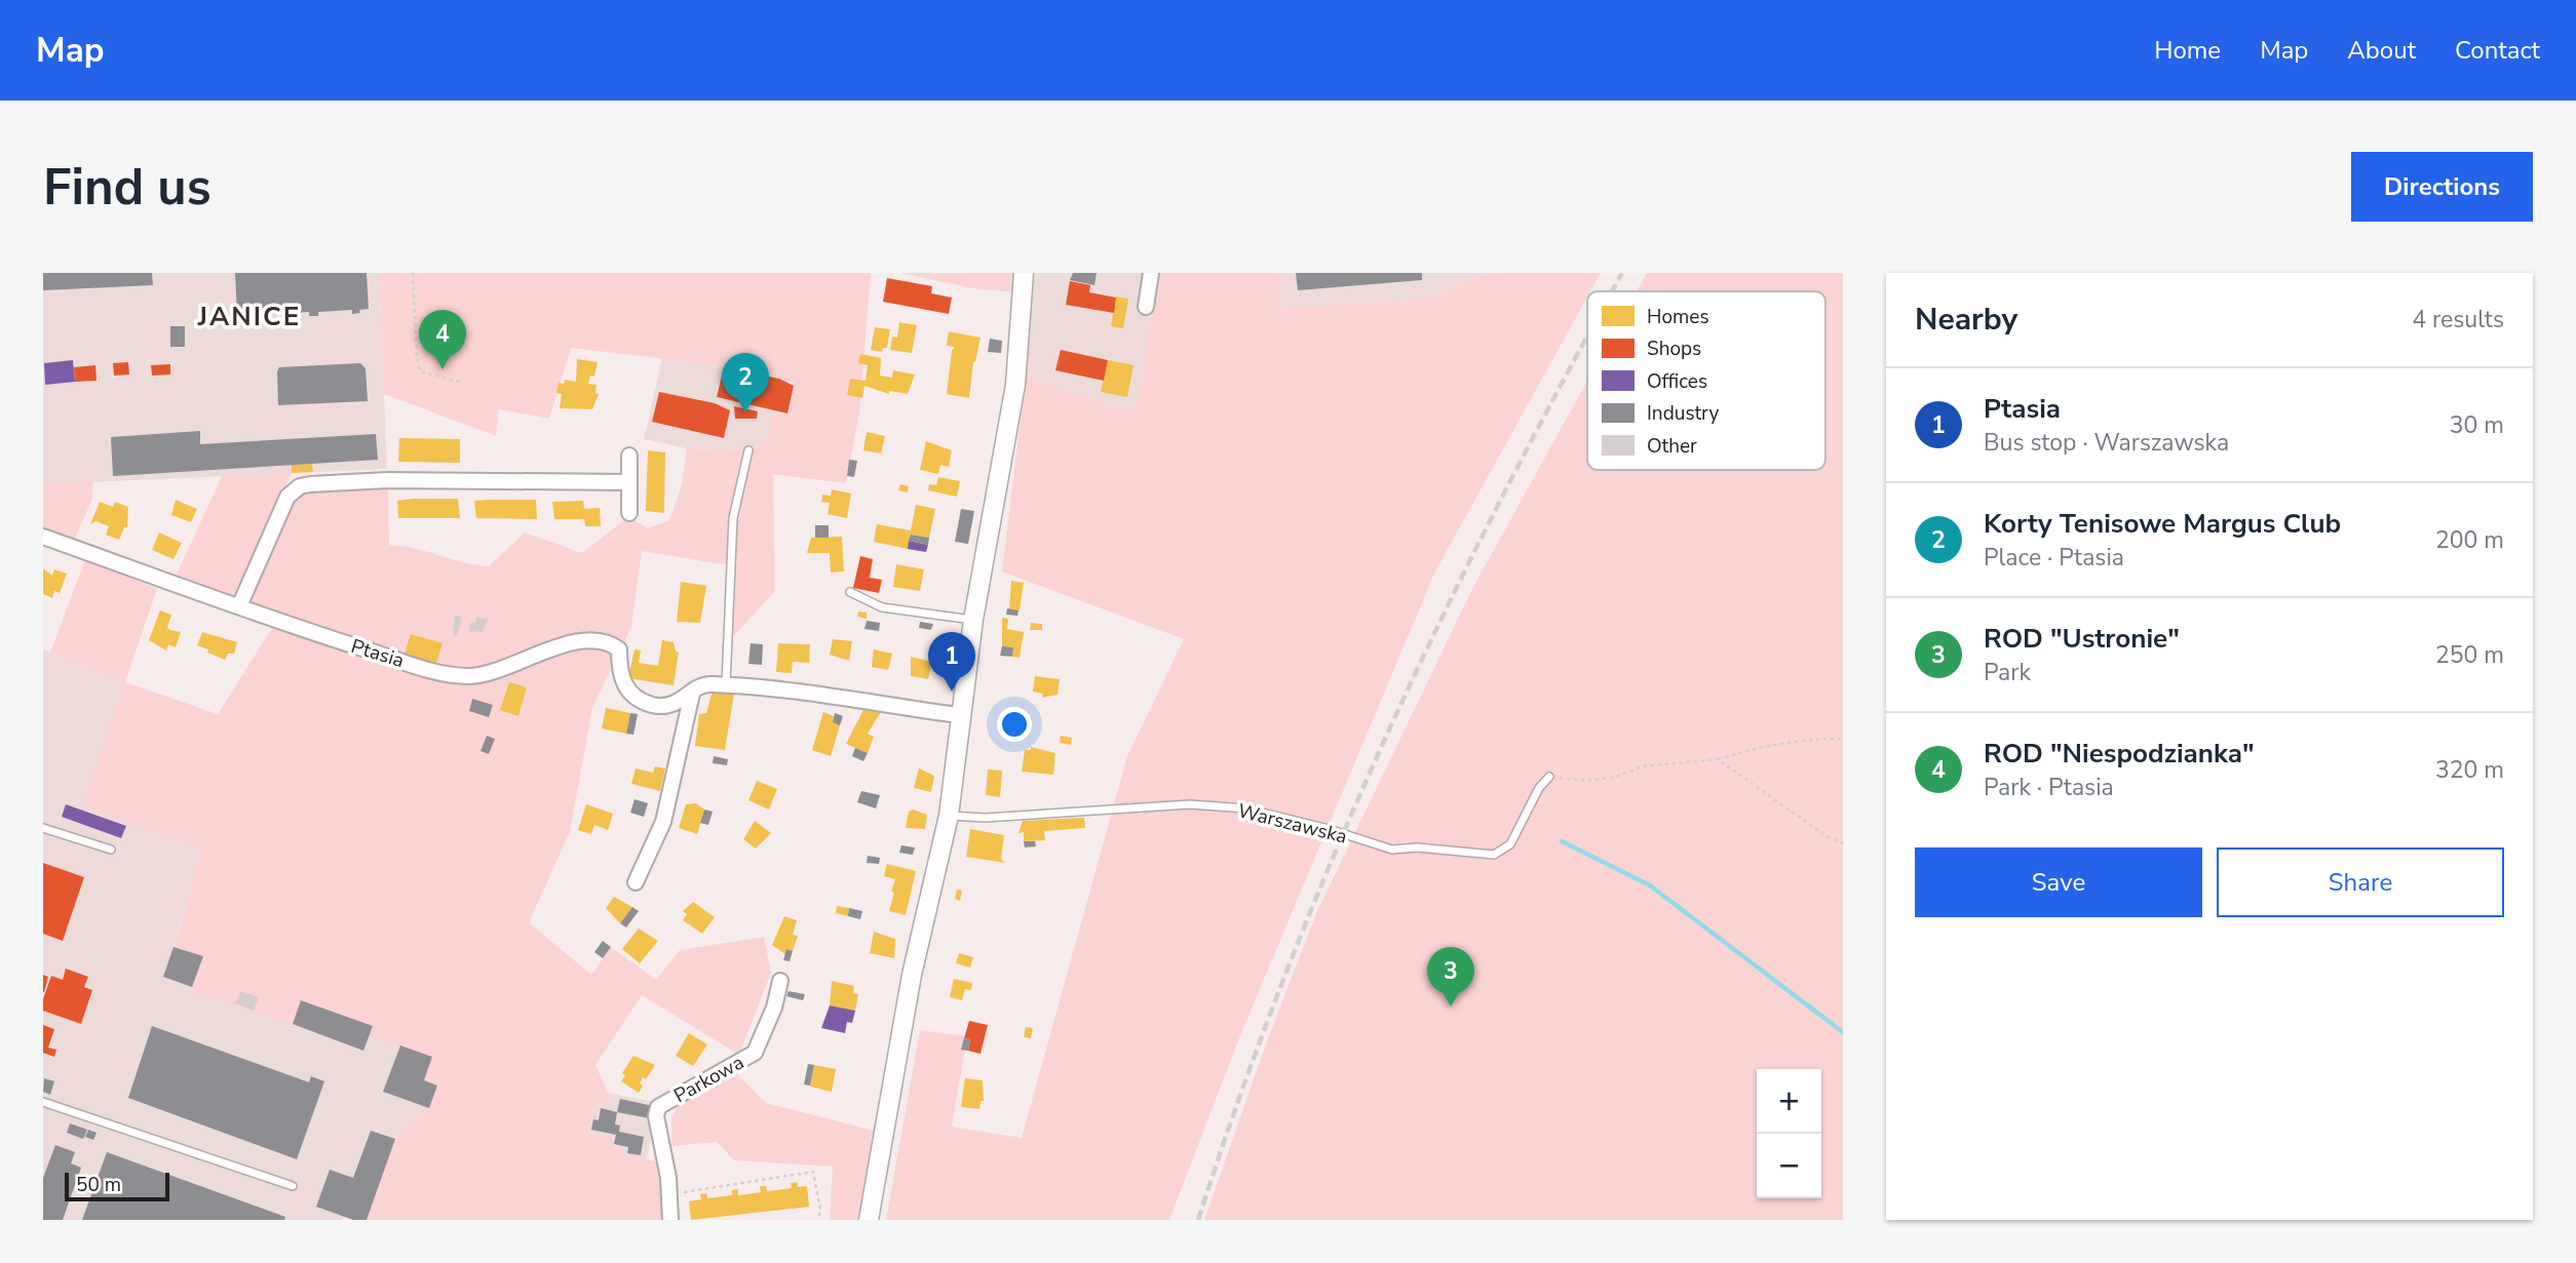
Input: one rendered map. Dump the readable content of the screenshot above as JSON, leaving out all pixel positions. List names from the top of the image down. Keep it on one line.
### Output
{"streets":{"street":["Ptasia","Parkowa"],"lane":["Warszawska"]},"districts":["JANICE"],"legend":["Homes","Shops","Offices","Industry","Other"],"scale_bar":"50 m","page":{"header":"Map","nav":["Home","Map","About","Contact"],"buttons":["Directions",["Save","Share"]],"title":"Find us","heading":["Nearby","4 results"],"pins":["4","2","1","3"],"list":[{"mark":"1","name":"Ptasia","note":"Bus stop · Warszawska","value":"30 m"},{"mark":"2","name":"Korty Tenisowe Margus Club","note":"Place · Ptasia","value":"200 m"},{"mark":"3","name":"ROD \"Ustronie\"","note":"Park","value":"250 m"},{"mark":"4","name":"ROD \"Niespodzianka\"","note":"Park · Ptasia","value":"320 m"}],"map_buttons":["+","−"],"scale":"50 m"}}
